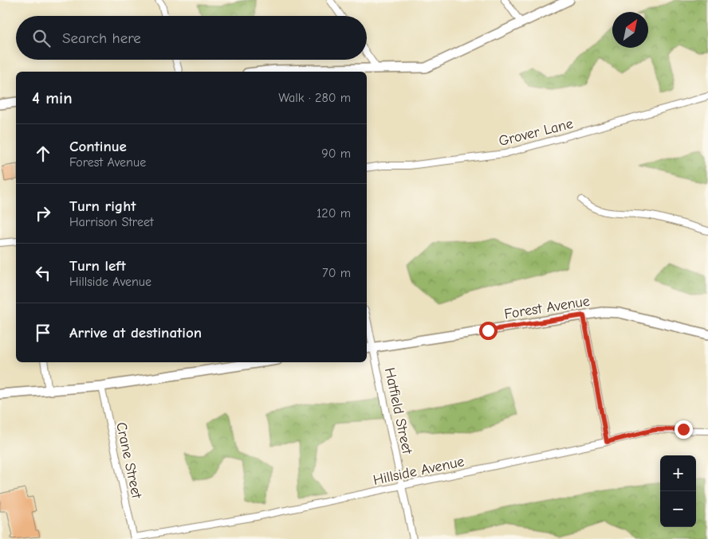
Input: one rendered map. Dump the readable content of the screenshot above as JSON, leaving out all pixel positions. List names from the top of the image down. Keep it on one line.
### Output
{"streets":{"street":["Grover Lane","Forest Avenue","Hatfield Street","Crane Street","Hillside Avenue"]},"crossings":[["Forest Avenue","Hatfield Street"],["Hatfield Street","Hillside Avenue"],["Crane Street","Hillside Avenue"]],"north":"top right","page":{"search":"Search here","heading":["4 min","Walk · 280 m"],"list":[["Continue","Forest Avenue","90 m"],["Turn right","Harrison Street","120 m"],["Turn left","Hillside Avenue","70 m"],"Arrive at destination"],"map_buttons":["+","−"]}}
